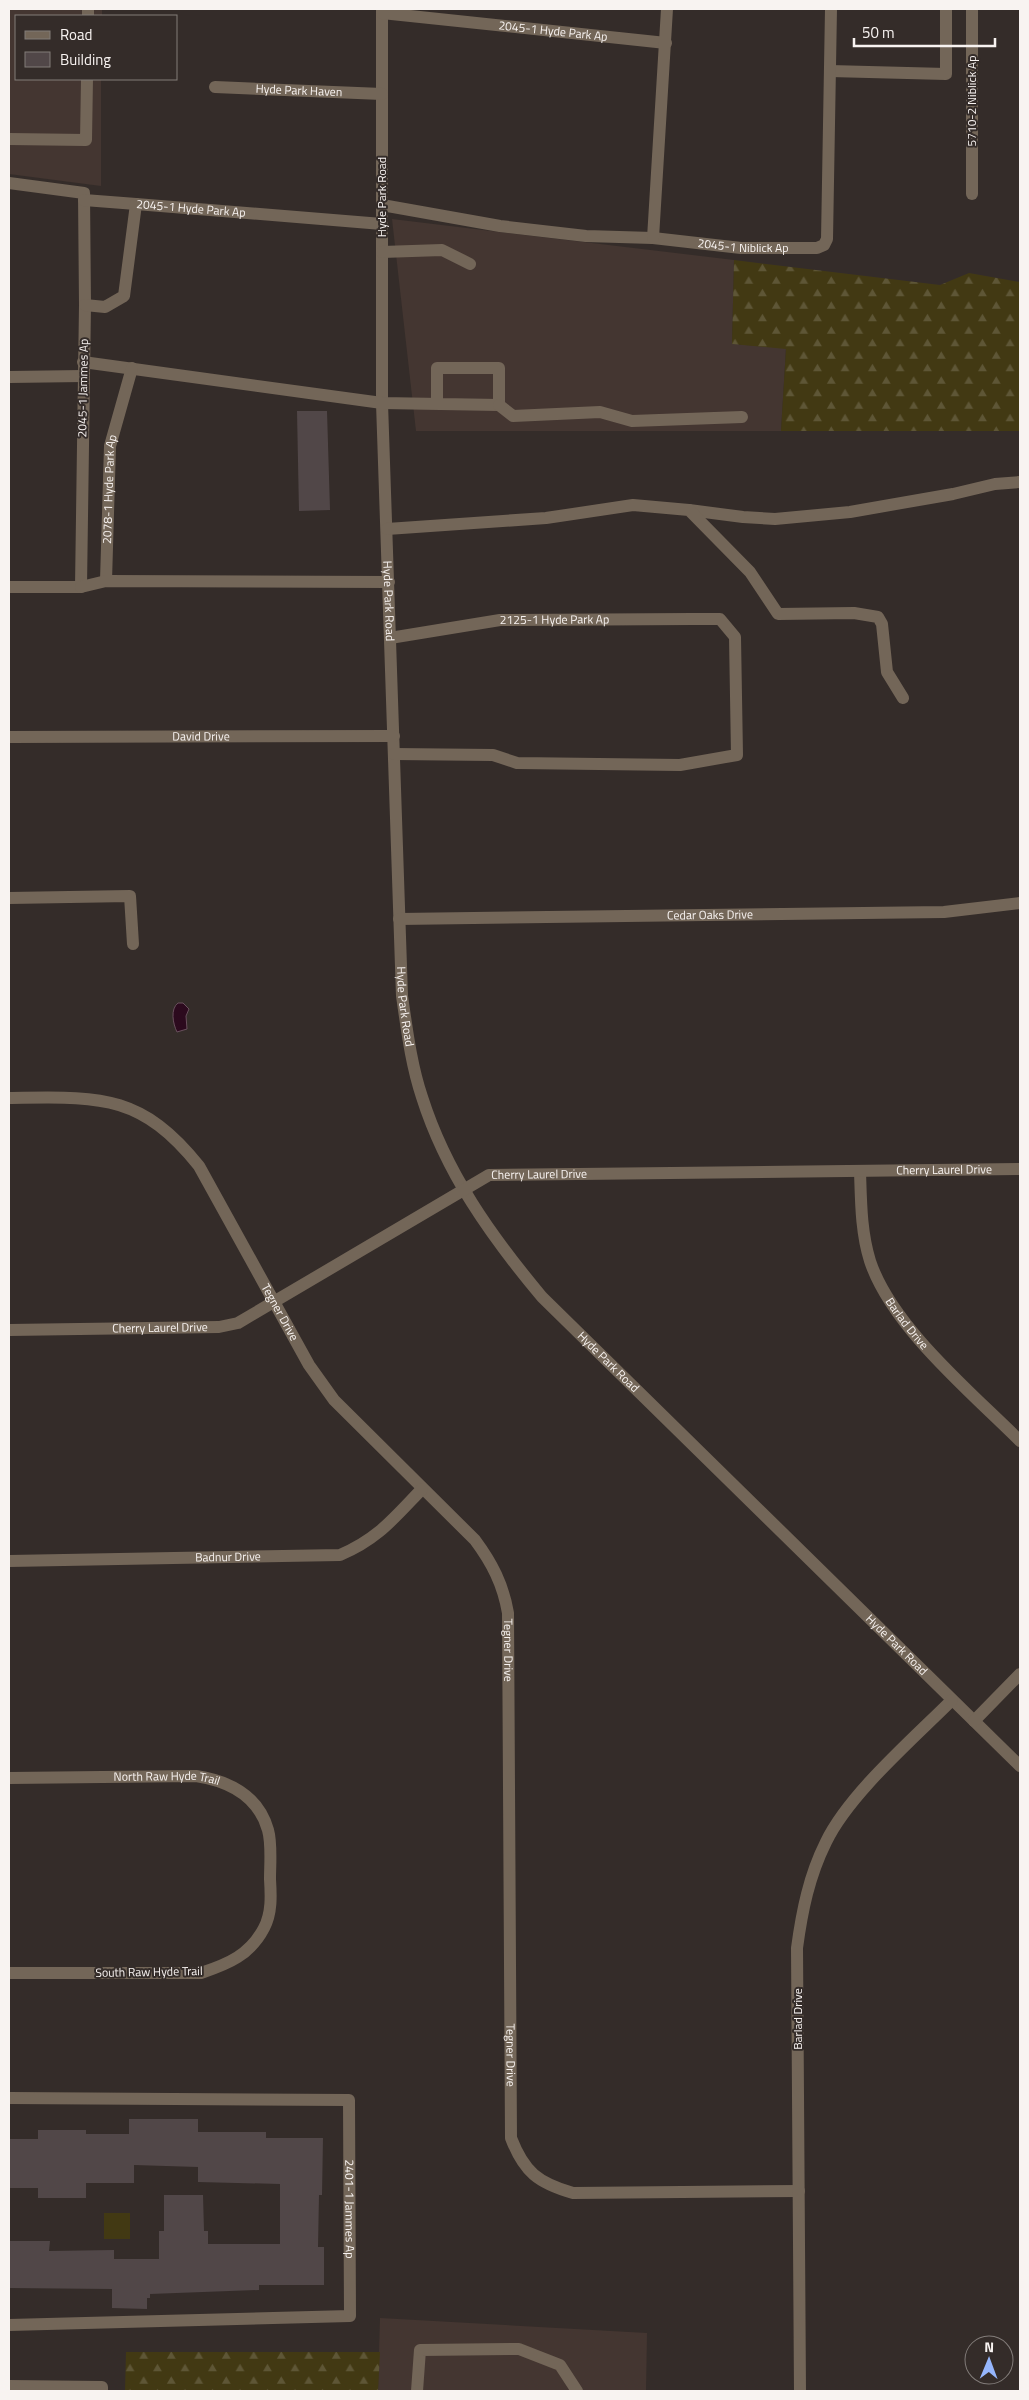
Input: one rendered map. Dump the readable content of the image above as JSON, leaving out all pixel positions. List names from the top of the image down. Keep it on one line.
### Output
{"streets":{"street":["2045-1 Hyde Park Ap","Hyde Park Haven","5710-2 Niblick Ap","Hyde Park Road","2045-1 Niblick Ap","2045-1 Jammes Ap","2078-1 Hyde Park Ap","2125-1 Hyde Park Ap","David Drive","Cedar Oaks Drive","Cherry Laurel Drive","Tegner Drive","Barlad Drive","Badnur Drive","North Raw Hyde Trail","South Raw Hyde Trail","2401-1 Jammes Ap"]},"crossings":[["2045-1 Hyde Park Ap","Hyde Park Road"],["2045-1 Hyde Park Ap","2045-1 Jammes Ap"],["Hyde Park Haven","Hyde Park Road"],["Hyde Park Road","2125-1 Hyde Park Ap"],["Hyde Park Road","David Drive"],["Hyde Park Road","Cedar Oaks Drive"],["Hyde Park Road","Cherry Laurel Drive"],["Hyde Park Road","Barlad Drive"],["Cherry Laurel Drive","Tegner Drive"],["Cherry Laurel Drive","Barlad Drive"],["Tegner Drive","Barlad Drive"],["Tegner Drive","Badnur Drive"],["North Raw Hyde Trail","South Raw Hyde Trail"]],"legend":["Road","Building"],"scale_bar":"50 m","north":"top"}
